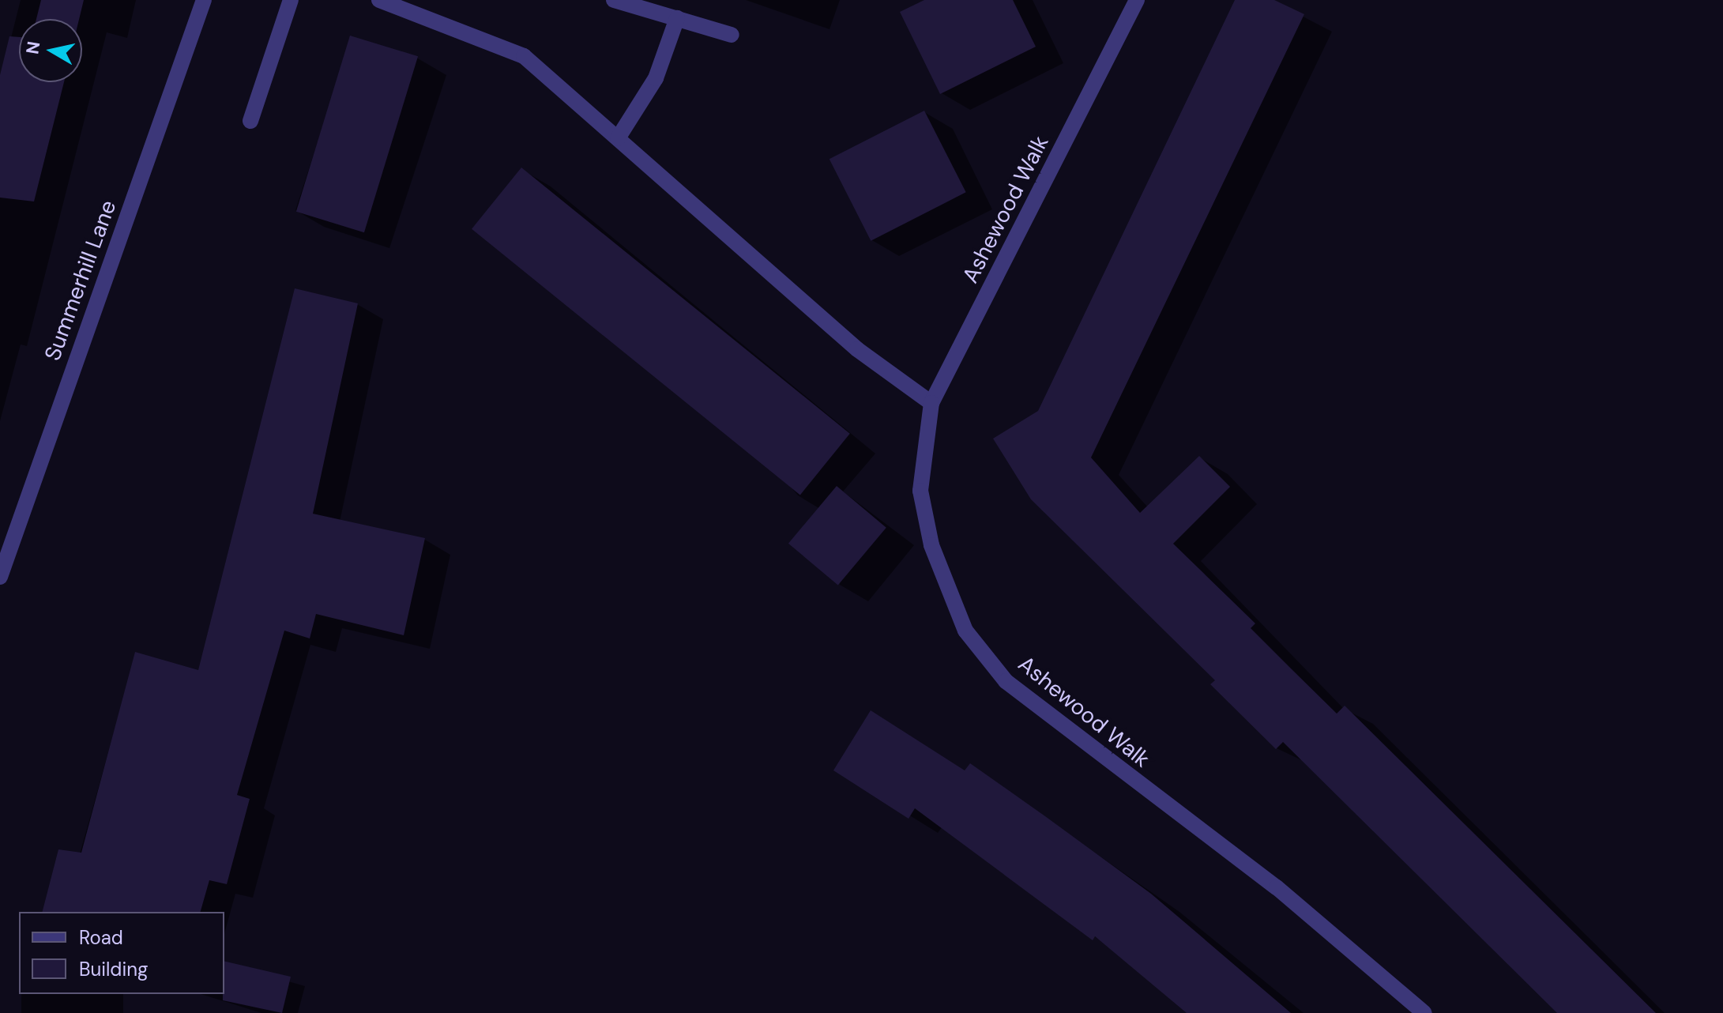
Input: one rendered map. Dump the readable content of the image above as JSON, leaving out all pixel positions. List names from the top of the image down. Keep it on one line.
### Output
{"streets":{"street":["Ashewood Walk","Summerhill Lane"]},"legend":["Road","Building"],"north":"left"}
